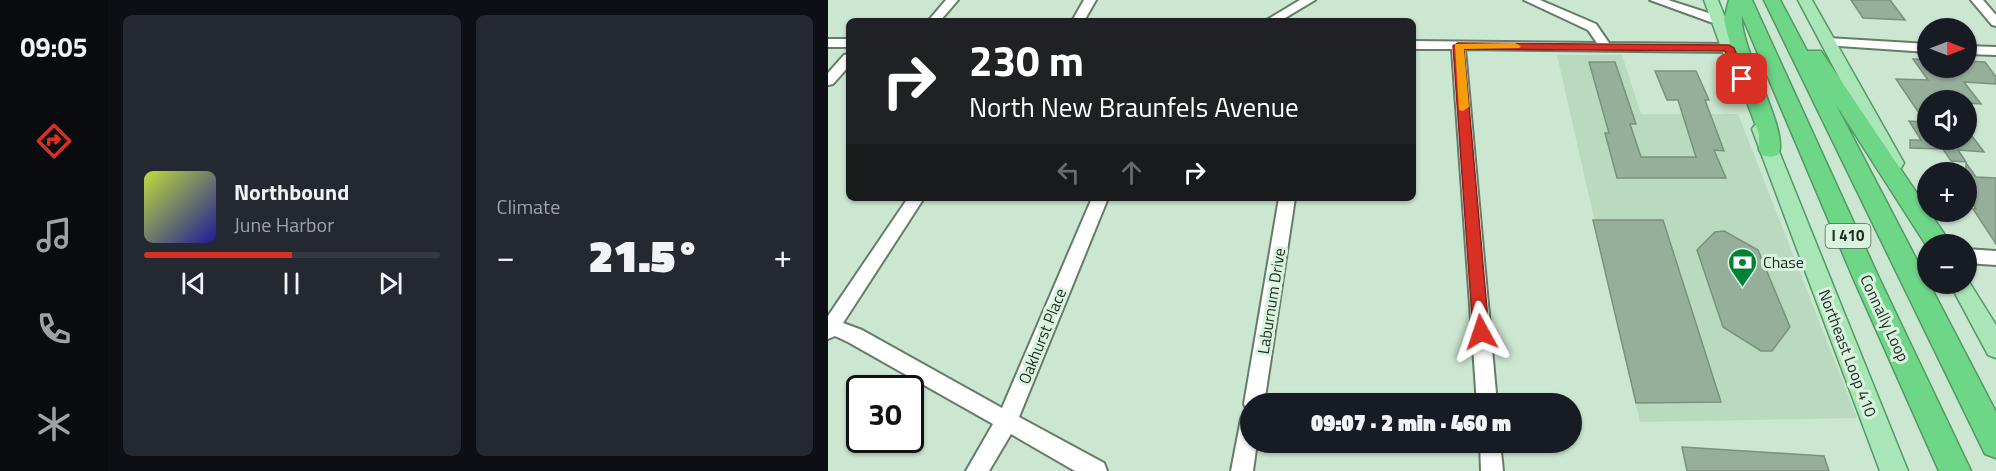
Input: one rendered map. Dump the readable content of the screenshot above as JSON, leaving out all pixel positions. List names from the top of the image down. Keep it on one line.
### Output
{"streets":{"highway":["I 410","Connally Loop"],"main road":["Northeast Loop 410"],"street":["Laburnum Drive","Oakhurst Place"]},"places":{"bank":["Chase"]},"north":"right","page":{"tabs":"09:05","tile":"Climate","map_buttons":["+","−"],"turn":["230 m","North New Braunfels Avenue"],"song":["Northbound","June Harbor"],"heat":["−","21.5°","+"],"limit":"30","trip":"09:07 · 2 min · 460 m"}}
